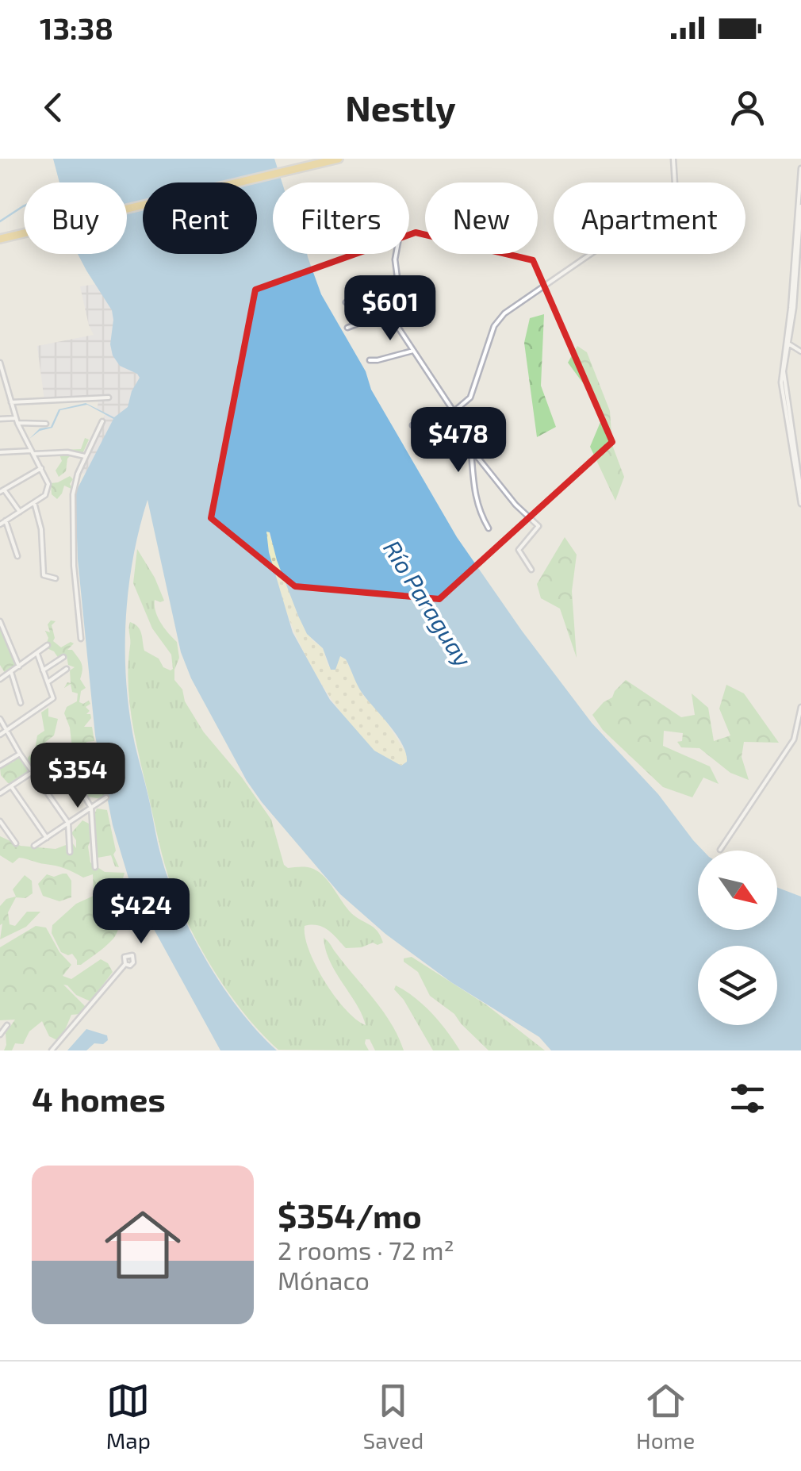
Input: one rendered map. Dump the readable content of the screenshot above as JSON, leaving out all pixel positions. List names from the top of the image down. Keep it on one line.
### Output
{"water":["Río Paraguay"],"north":"bottom right","page":{"status":"13:38","header":"Nestly","chip":["Buy","Rent","Filters","New","Apartment"],"price":["$601","$478","$354","$424"],"heading":"4 homes","list":[{"name":"$354/mo","note":"2 rooms · 72 m² · Mónaco"}],"tabs":["Map","Saved","Home"]}}
